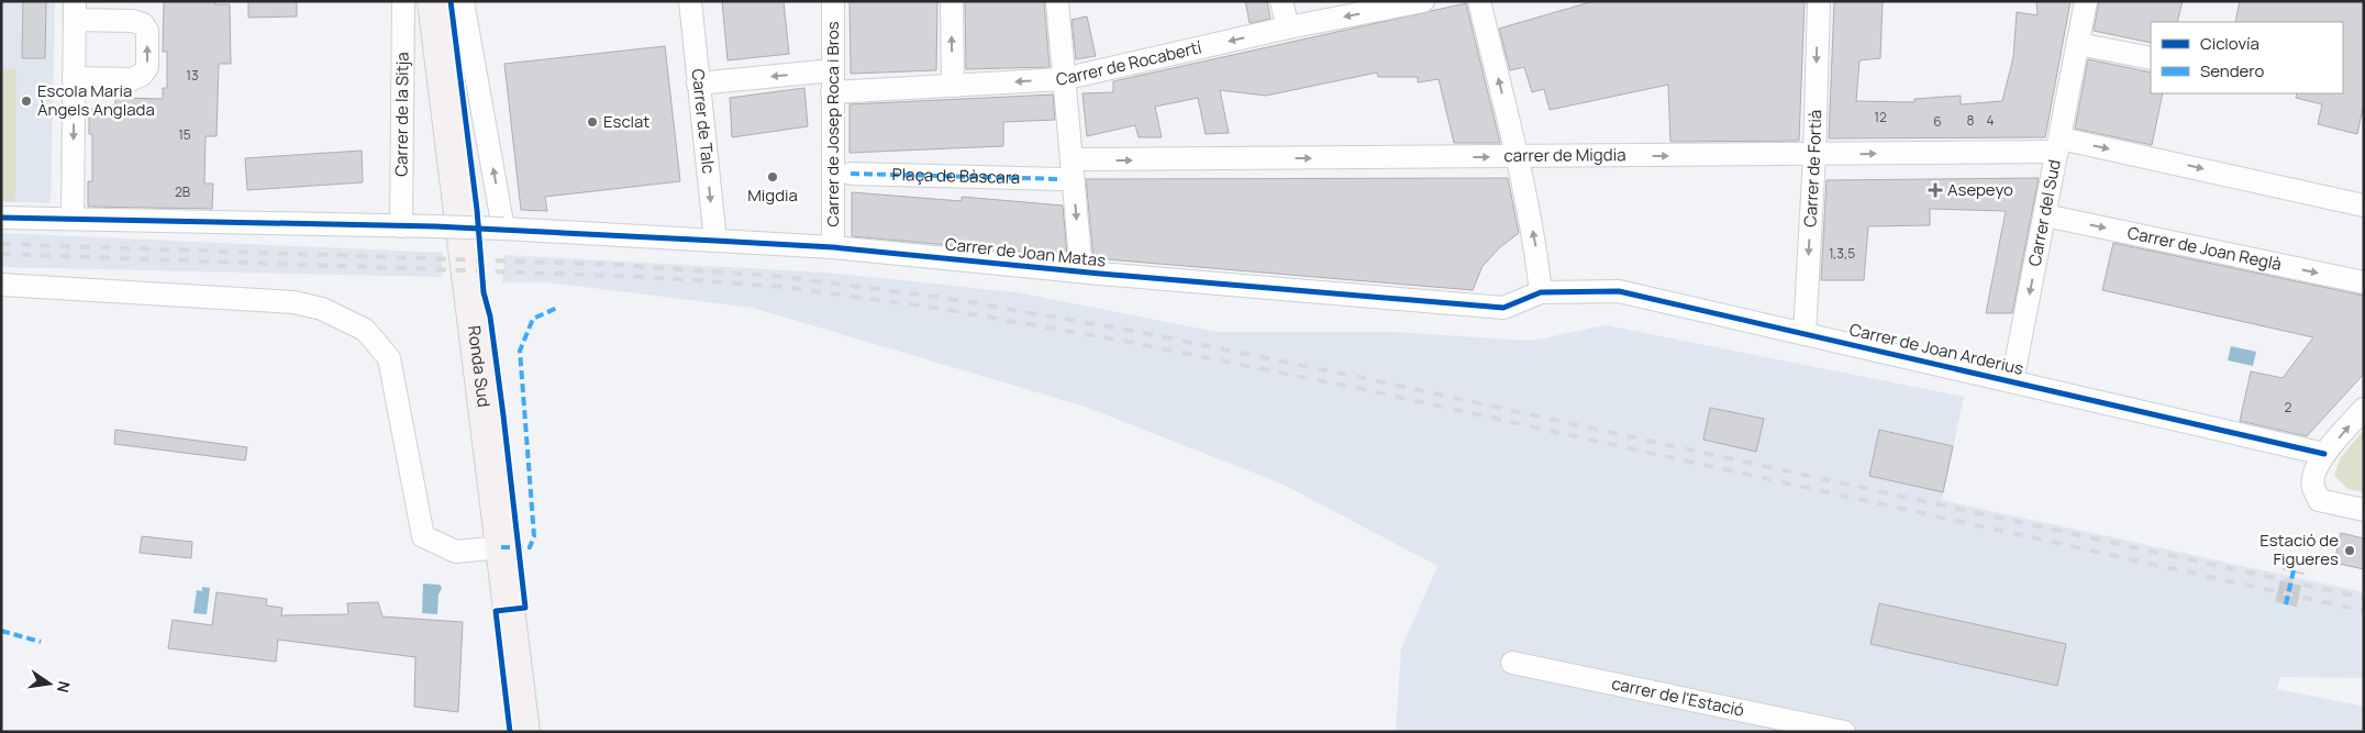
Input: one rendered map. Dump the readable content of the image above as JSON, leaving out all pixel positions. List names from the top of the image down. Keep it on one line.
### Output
{"streets":{"main road":["Ronda Sud"],"street":["Carrer de Rocabertí","Carrer de la Sitja","Carrer de Talc","Carrer de Josep Roca i Bros","carrer de Migdia","Carrer de Fortià","Plaça de Bàscara","Carrer del Sud","Carrer de Joan Reglà","Carrer de Joan Matas","Carrer de Joan Arderius","carrer de l'Estació"]},"crossings":[["Carrer de Rocabertí","Carrer de Talc"],["Carrer de Rocabertí","Carrer de Josep Roca i Bros"],["Carrer de la Sitja","Carrer de Joan Matas"],["Carrer de Talc","Carrer de Joan Matas"],["Carrer de Josep Roca i Bros","Carrer de Joan Matas"],["carrer de Migdia","Carrer de Fortià"],["carrer de Migdia","Carrer del Sud"],["Carrer de Fortià","Carrer de Joan Arderius"],["Carrer del Sud","Carrer de Joan Reglà"],["Carrer del Sud","Carrer de Joan Arderius"],["Carrer de Joan Matas","Carrer de Joan Arderius"]],"one_way":["Carrer de Rocabertí","Carrer de Talc","carrer de Migdia","Carrer de Fortià","Carrer del Sud"],"places":{"other":["Escola Maria Àngels Anglada","Esclat","Migdia","Estació de Figueres"],"health":["Asepeyo"]},"house_numbers":["13","12","8","4","6","15","2B","1,3,5","2"],"legend":["Ciclovía","Sendero"],"north":"right"}
